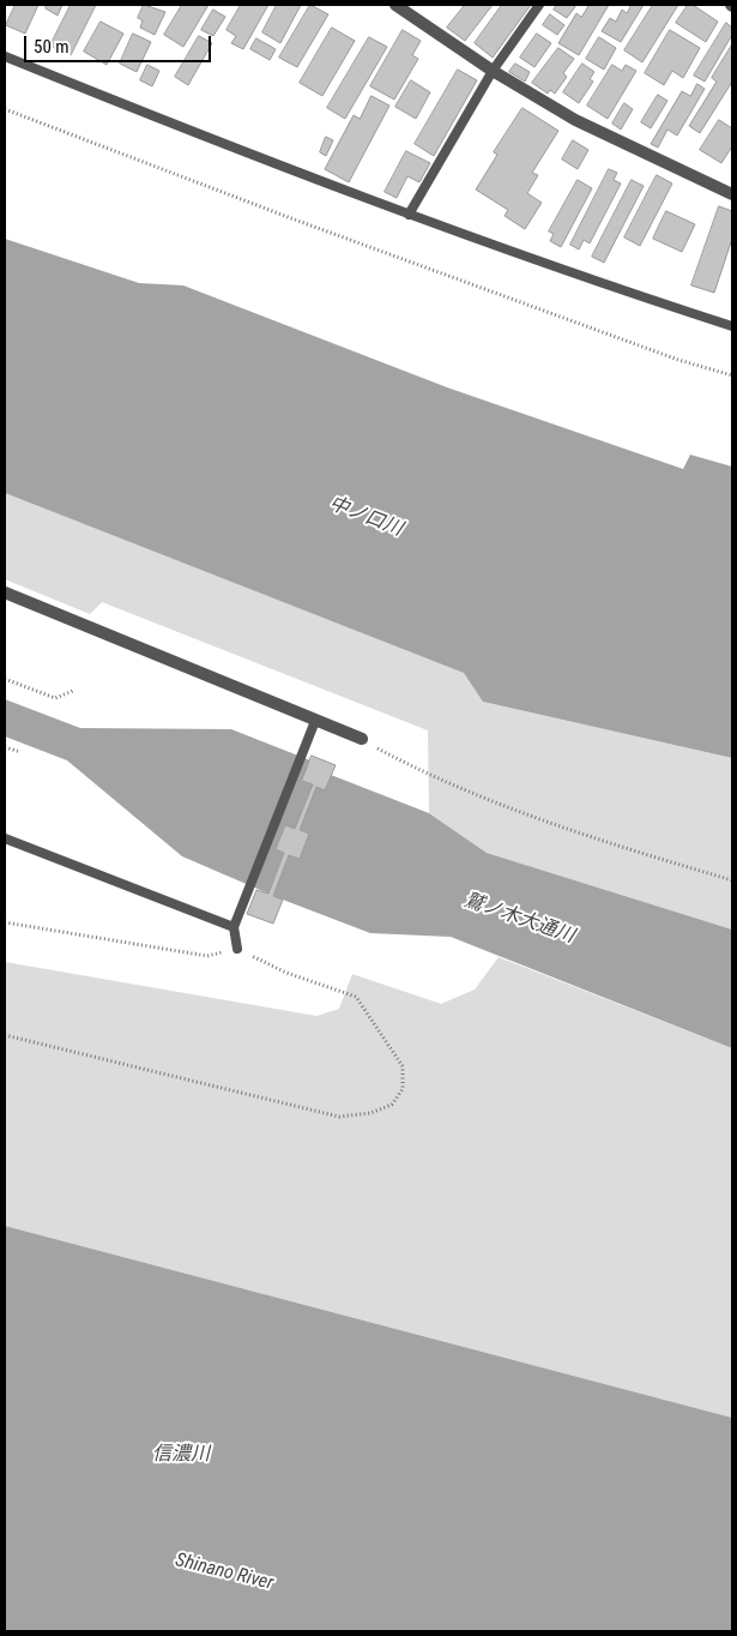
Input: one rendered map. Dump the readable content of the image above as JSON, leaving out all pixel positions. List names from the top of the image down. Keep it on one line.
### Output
{"water":["中ノ口川","鷲ノ木大通川","信濃川","Shinano River"],"scale_bar":"50 m"}
